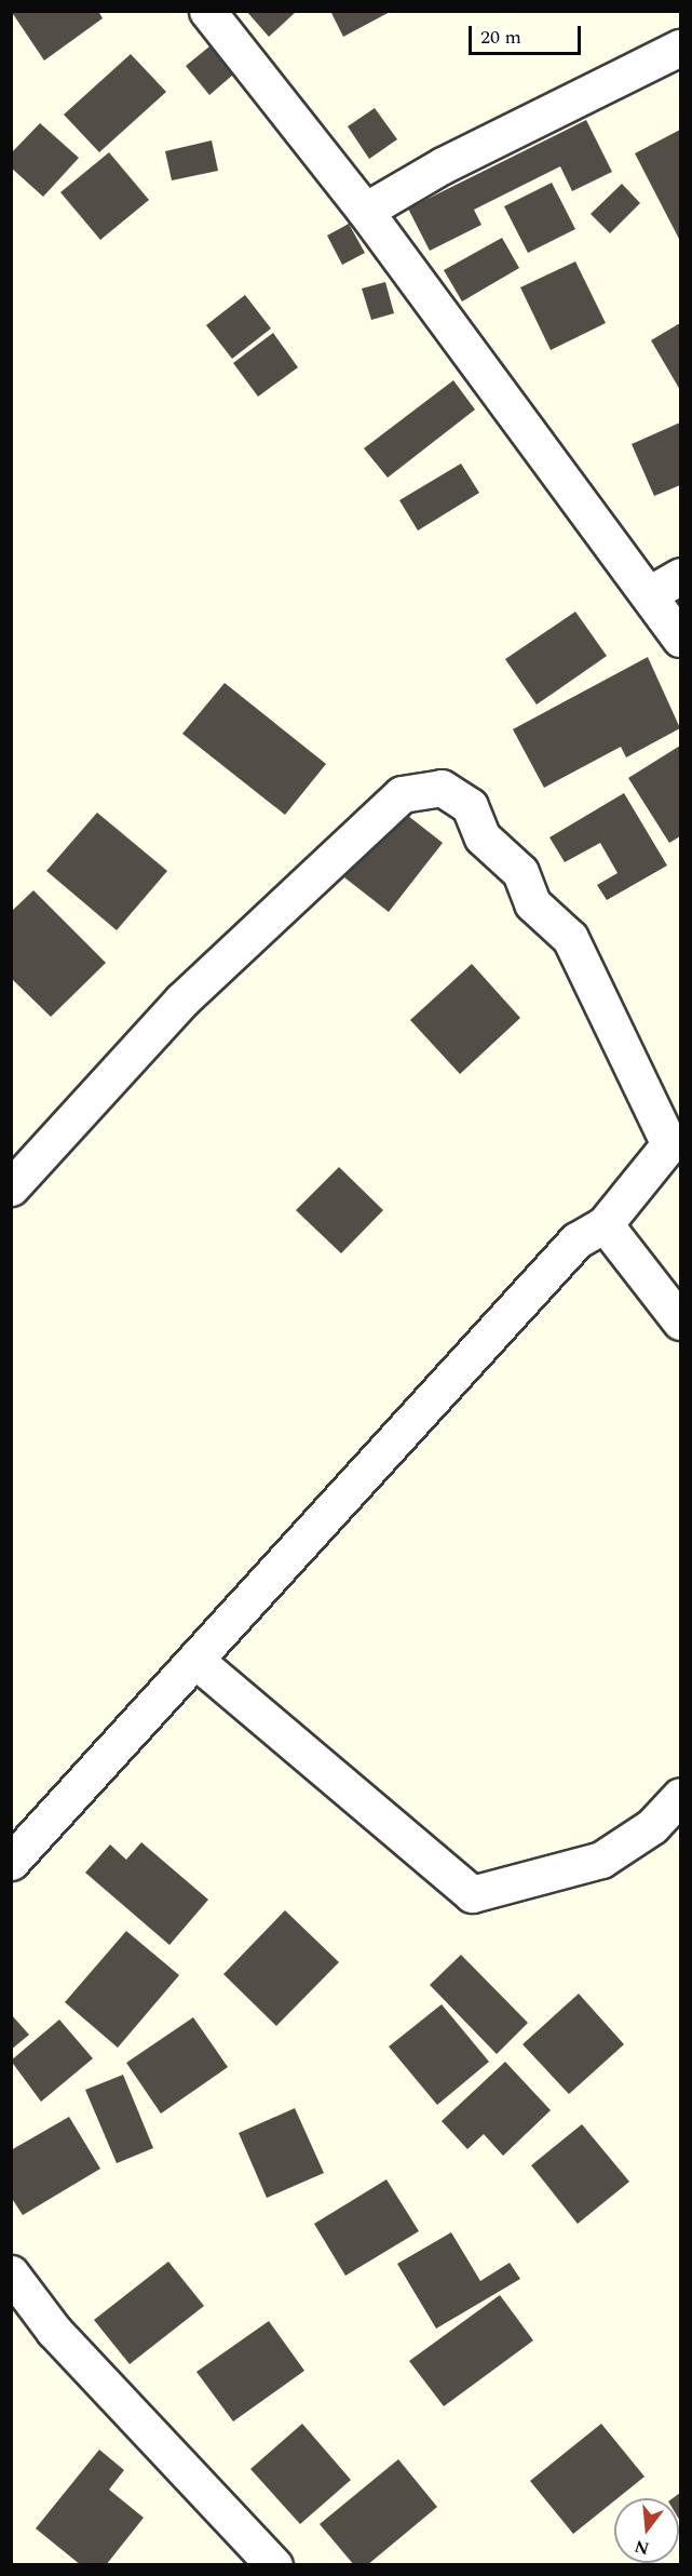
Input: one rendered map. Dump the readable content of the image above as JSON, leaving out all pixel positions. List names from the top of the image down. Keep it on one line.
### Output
{"scale_bar":"20 m","north":"bottom"}
